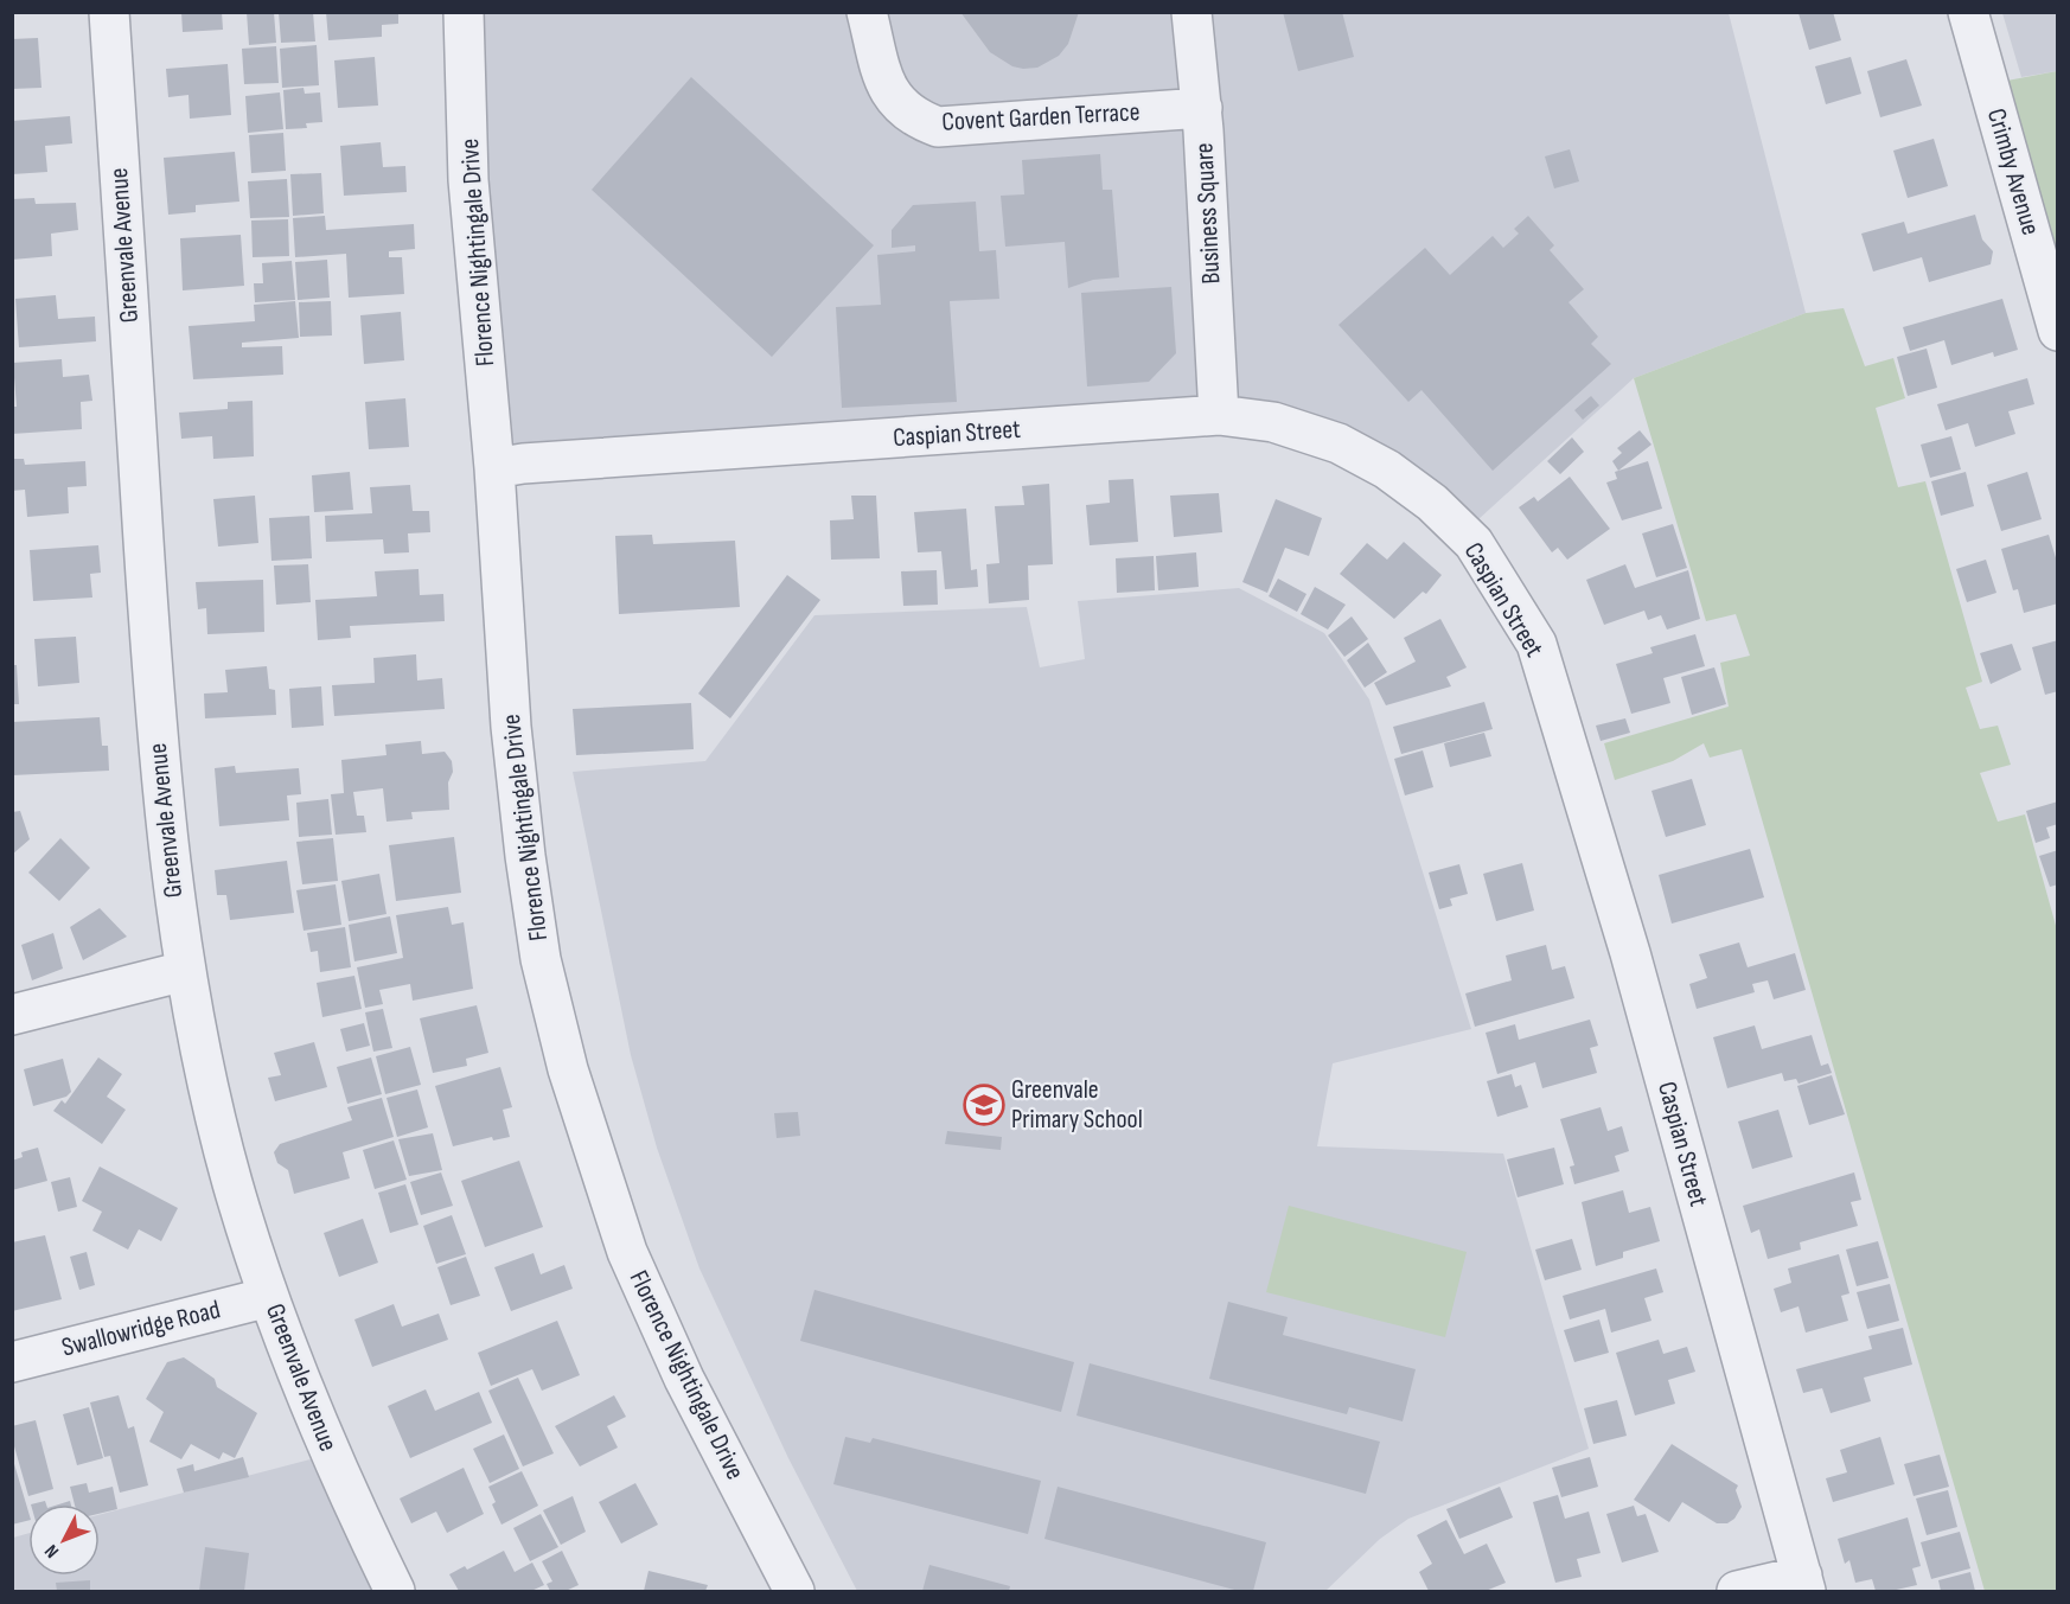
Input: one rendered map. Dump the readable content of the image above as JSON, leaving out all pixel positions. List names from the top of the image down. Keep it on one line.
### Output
{"streets":{"street":["Covent Garden Terrace","Crimby Avenue","Business Square","Greenvale Avenue","Florence Nightingale Drive","Caspian Street","Swallowridge Road"]},"crossings":[["Covent Garden Terrace","Business Square"],["Business Square","Caspian Street"],["Greenvale Avenue","Swallowridge Road"],["Florence Nightingale Drive","Caspian Street"]],"places":{"school or university":["Greenvale Primary School"]},"north":"bottom left"}
